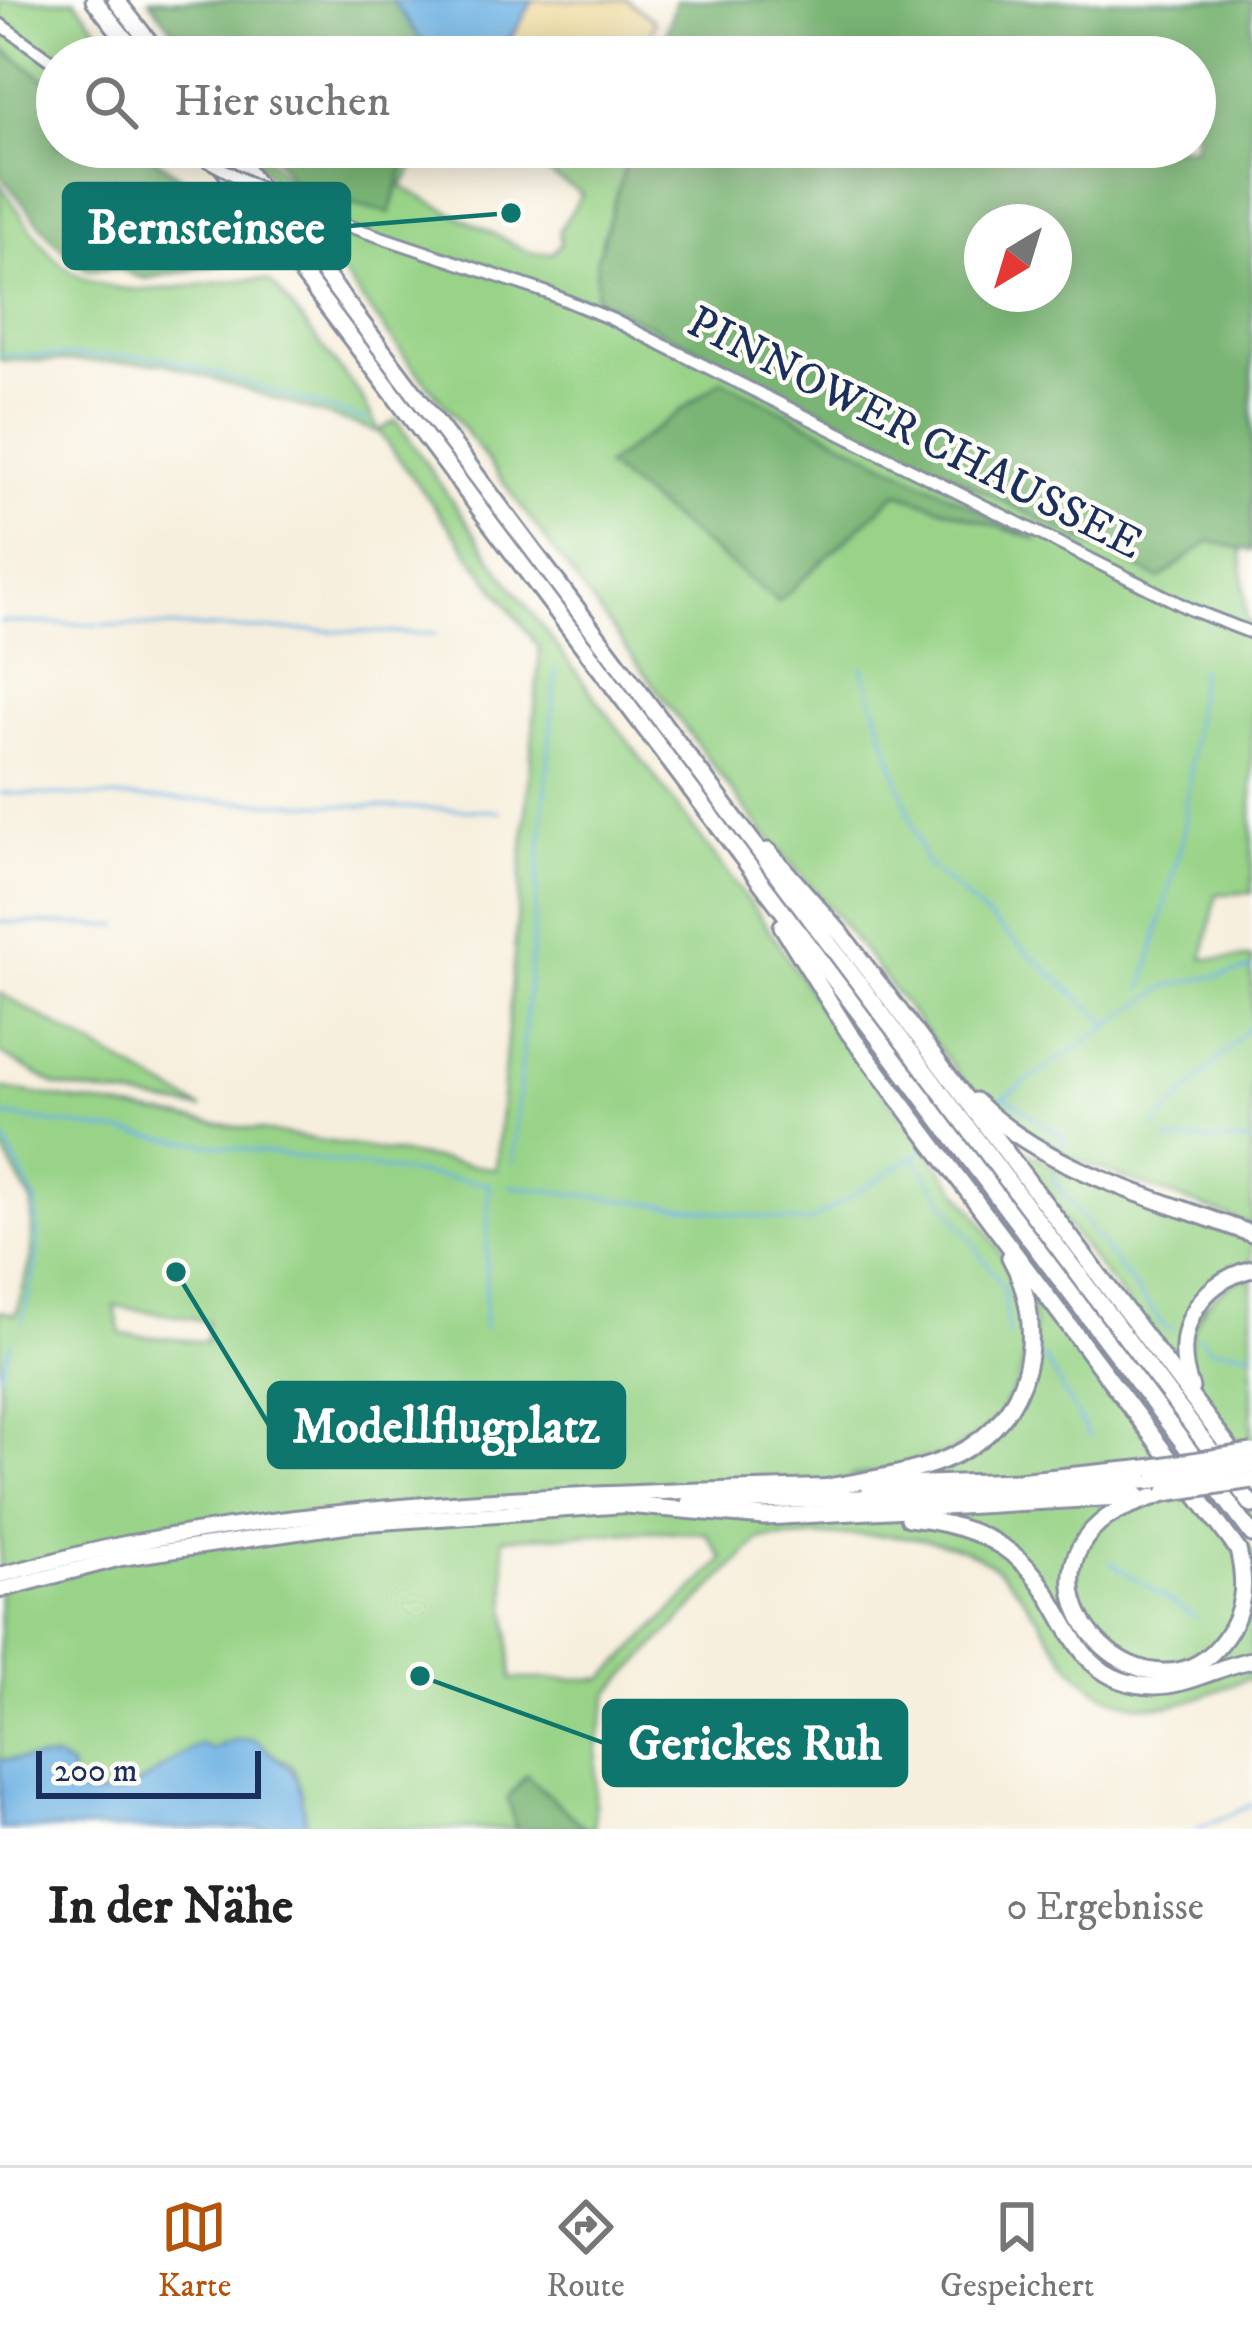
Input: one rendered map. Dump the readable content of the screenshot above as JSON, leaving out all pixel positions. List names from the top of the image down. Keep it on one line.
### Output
{"streets":{"main road":["PINNOWER CHAUSSEE"]},"places":["Bernsteinsee","Modellflugplatz","Gerickes Ruh"],"scale_bar":"200 m","north":"bottom left","page":{"search":"Hier suchen","scale":"200 m","heading":["In der Nähe","0 Ergebnisse"],"nav":["Karte","Route","Gespeichert"]}}
